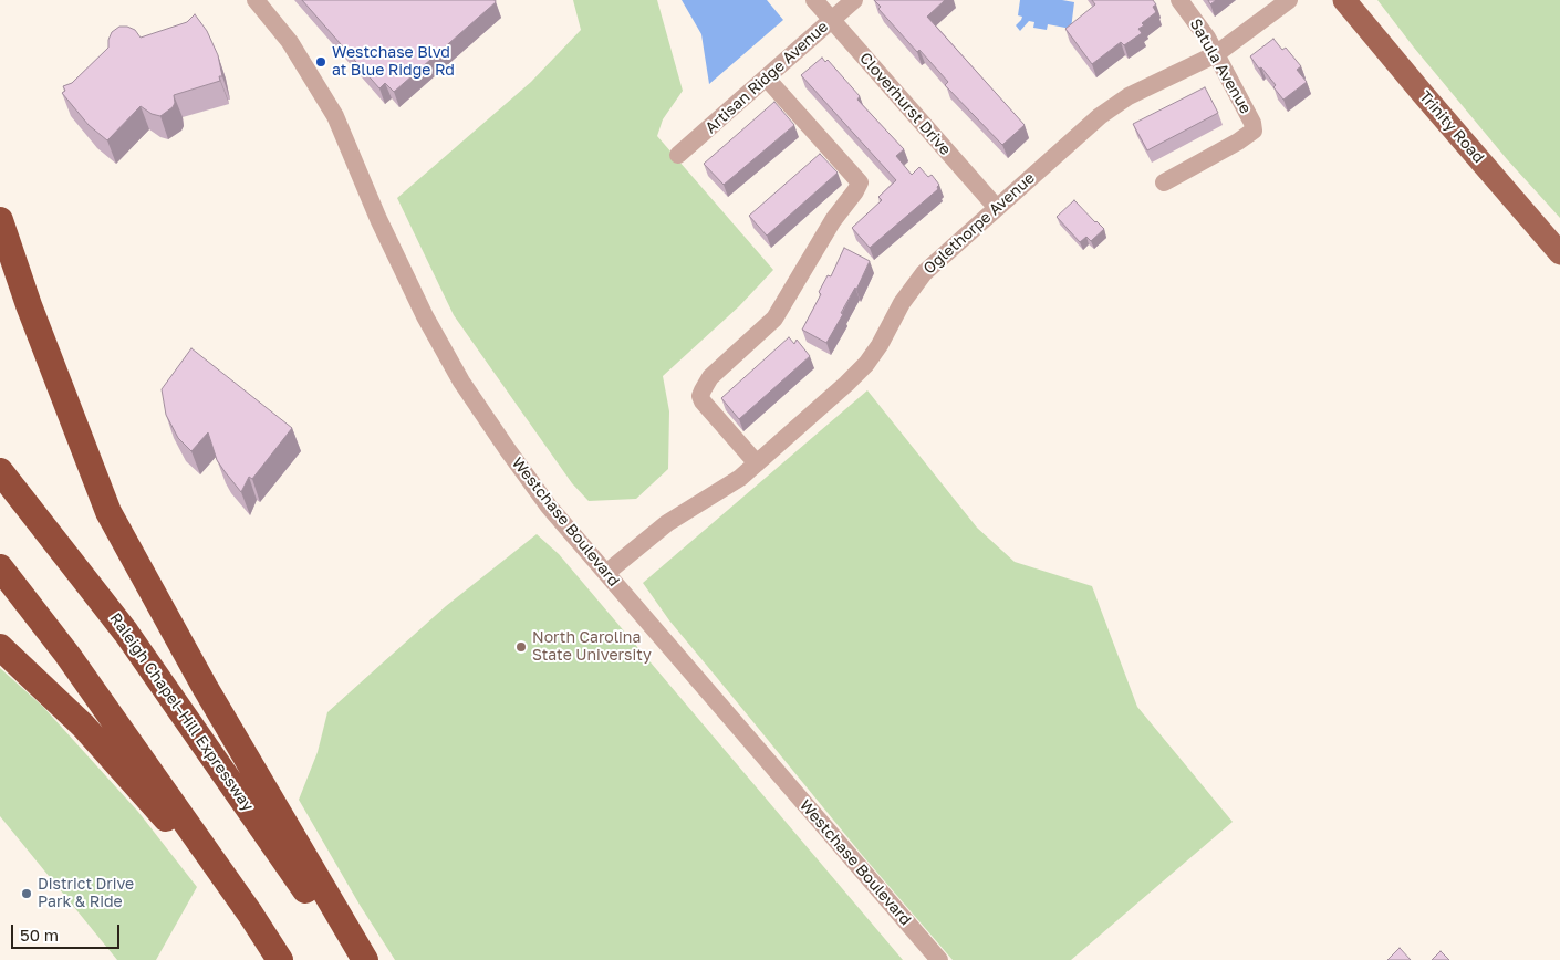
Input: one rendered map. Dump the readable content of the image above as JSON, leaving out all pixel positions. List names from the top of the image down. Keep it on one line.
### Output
{"streets":{"highway":["Raleigh Chapel–Hill Expressway"],"main road":["Trinity Road"],"street":["Satula Avenue","Artisan Ridge Avenue","Cloverhurst Drive","Oglethorpe Avenue","Westchase Boulevard"]},"crossings":[["Satula Avenue","Oglethorpe Avenue"],["Artisan Ridge Avenue","Cloverhurst Drive"],["Cloverhurst Drive","Oglethorpe Avenue"],["Oglethorpe Avenue","Westchase Boulevard"]],"places":["Westchase Blvd at Blue Ridge Rd","North Carolina State University","District Drive Park & Ride"],"scale_bar":"50 m"}
